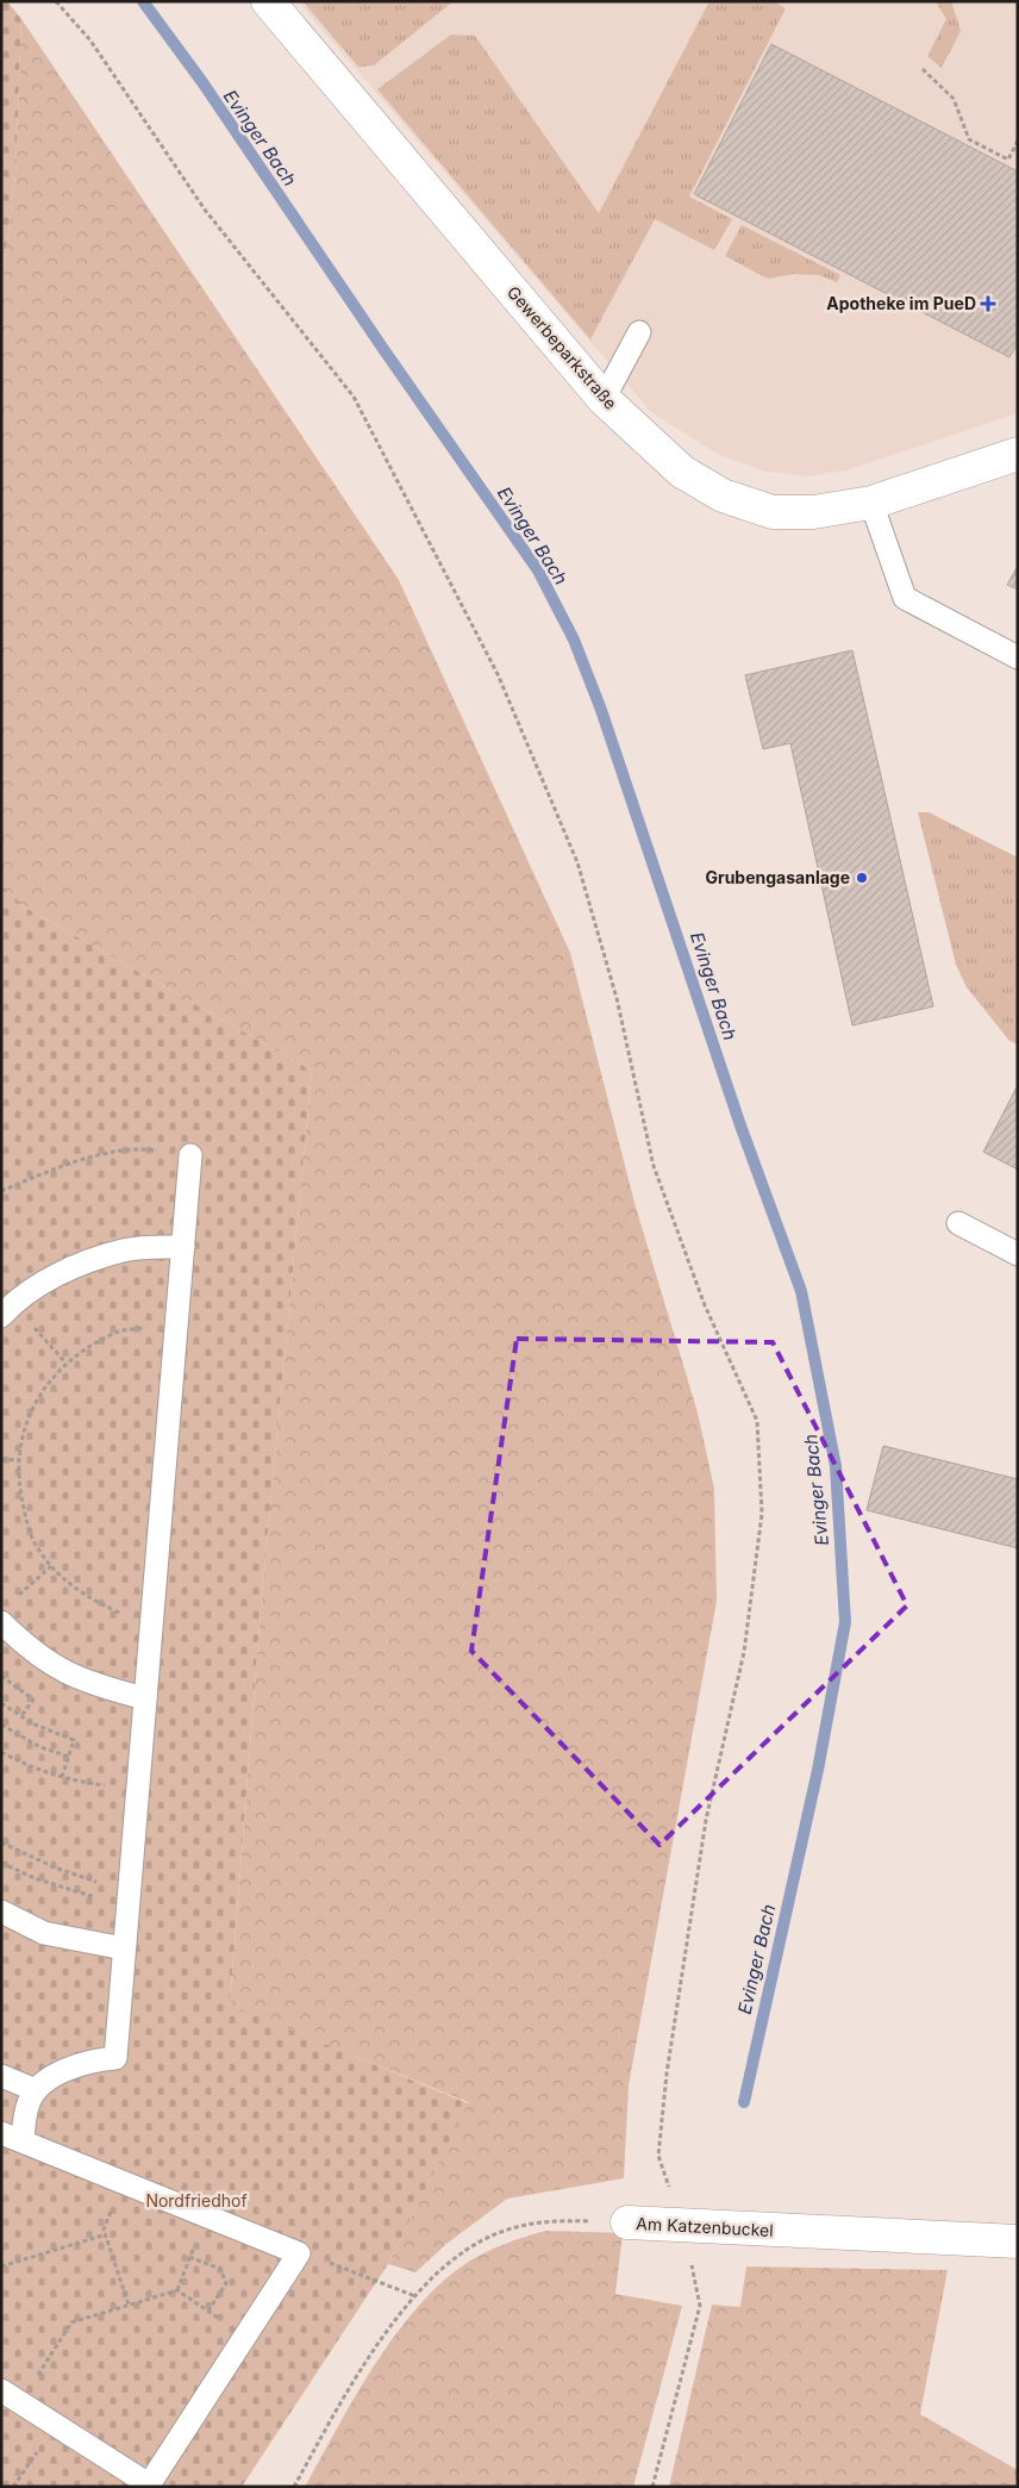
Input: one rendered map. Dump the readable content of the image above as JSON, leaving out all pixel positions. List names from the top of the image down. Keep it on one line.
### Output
{"streets":{"street":["Gewerbeparkstraße","Am Katzenbuckel"]},"water":["Evinger Bach"],"parks":["Nordfriedhof"],"places":{"health":["Apotheke im PueD"],"other":["Grubengasanlage"]}}
